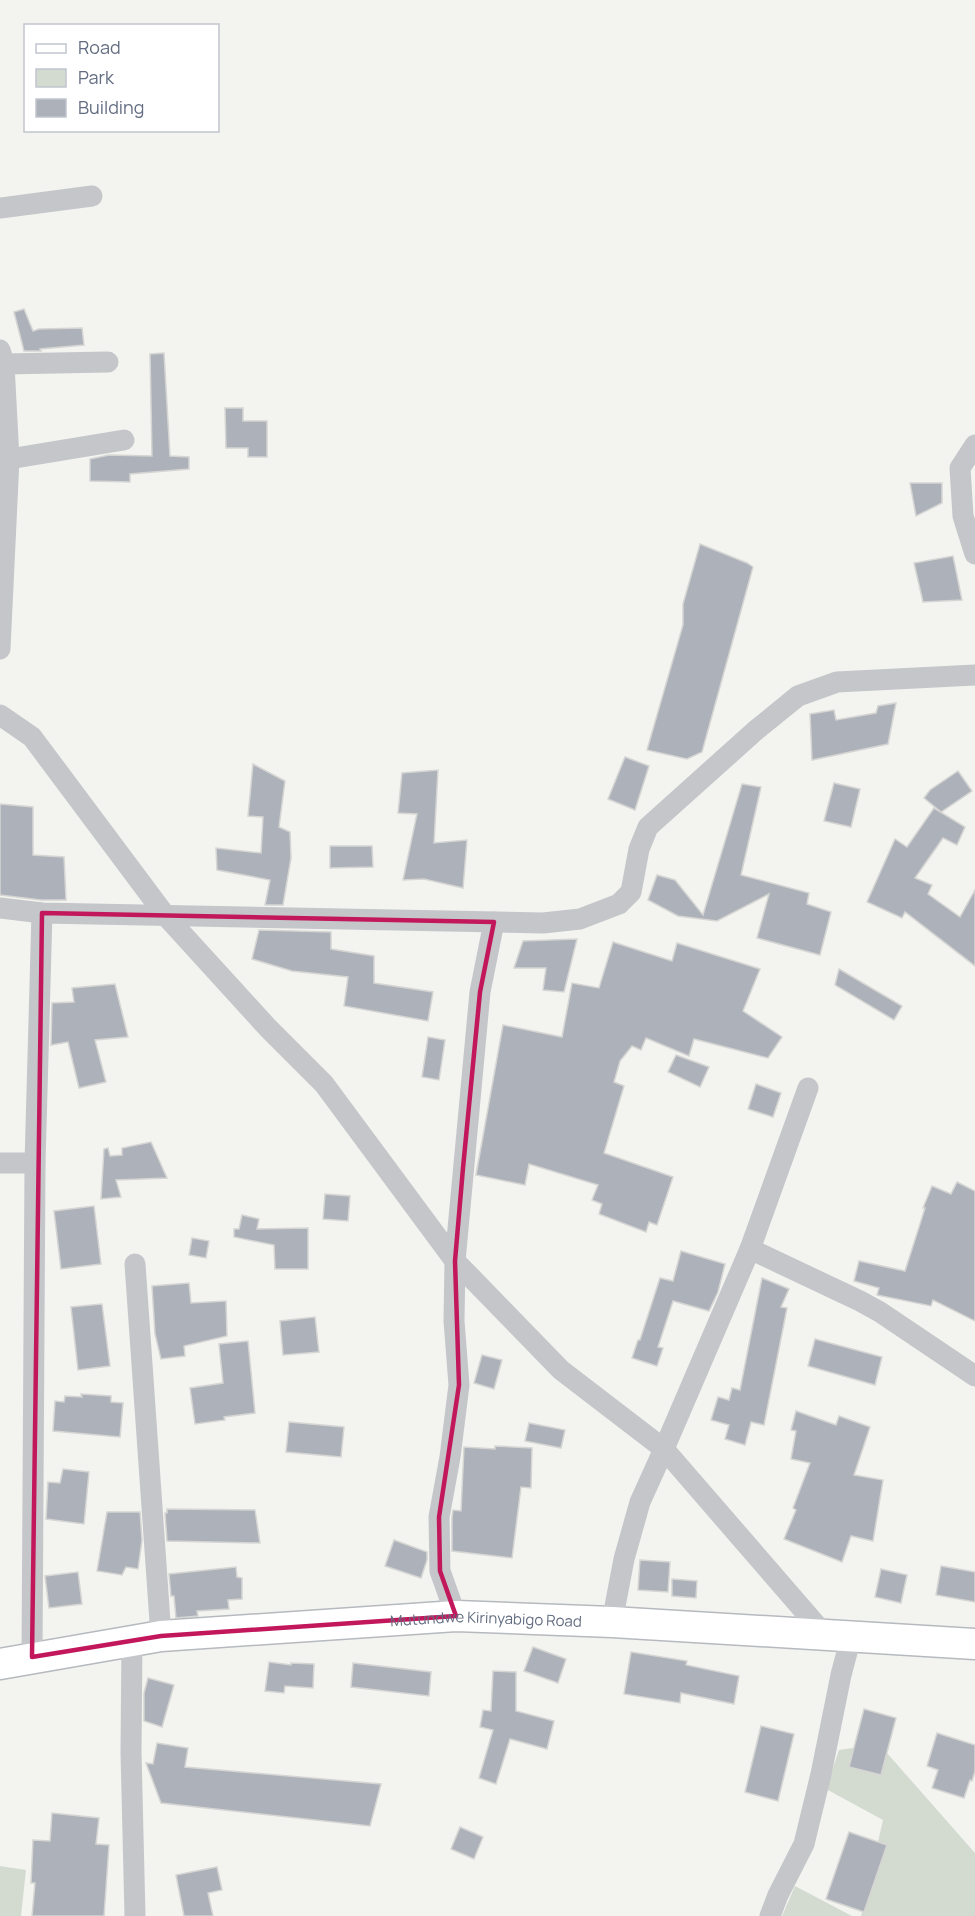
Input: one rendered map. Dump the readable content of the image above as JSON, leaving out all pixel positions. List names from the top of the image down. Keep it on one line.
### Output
{"streets":{"street":["Mutundwe Kirinyabigo Road"]},"legend":["Road","Park","Building"]}
